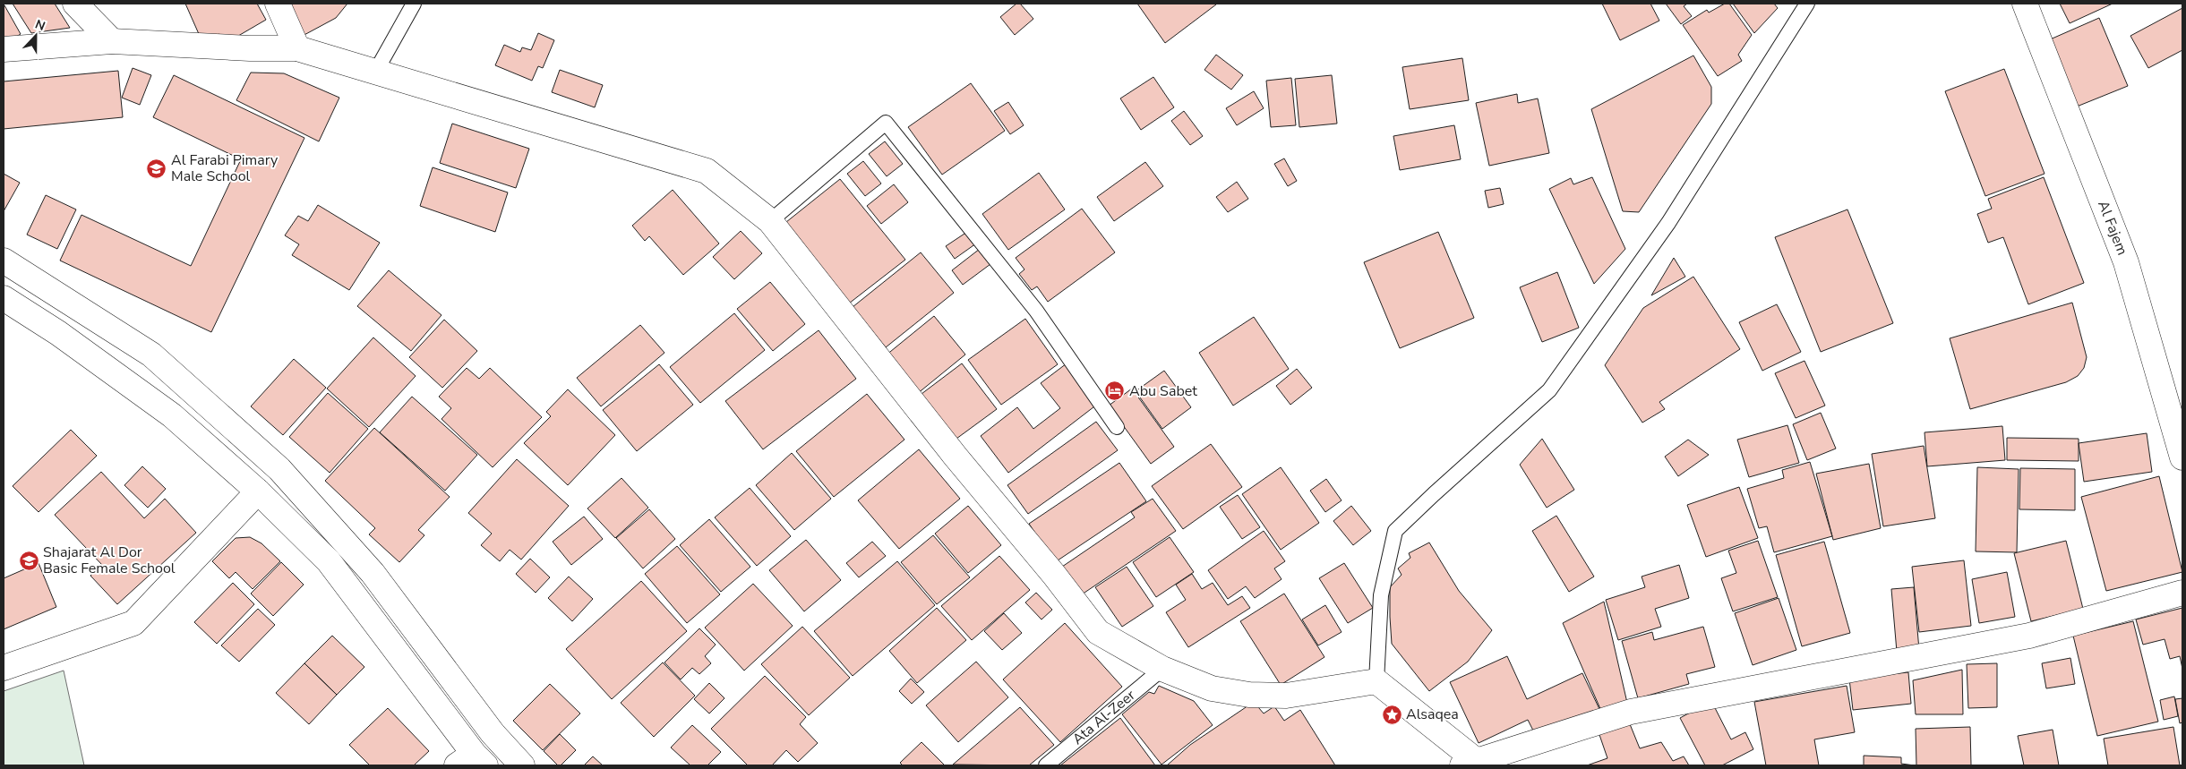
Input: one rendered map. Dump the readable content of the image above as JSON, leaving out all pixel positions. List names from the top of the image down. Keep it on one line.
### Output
{"streets":{"street":["Al Fajem"],"lane":["Ata Al-Zeer"]},"places":{"school or university":["Al Farabi Pimary Male School","Shajarat Al Dor Basic Female School"],"hotel":["Abu Sabet"],"place":["Alsaqea"]},"north":"top"}
